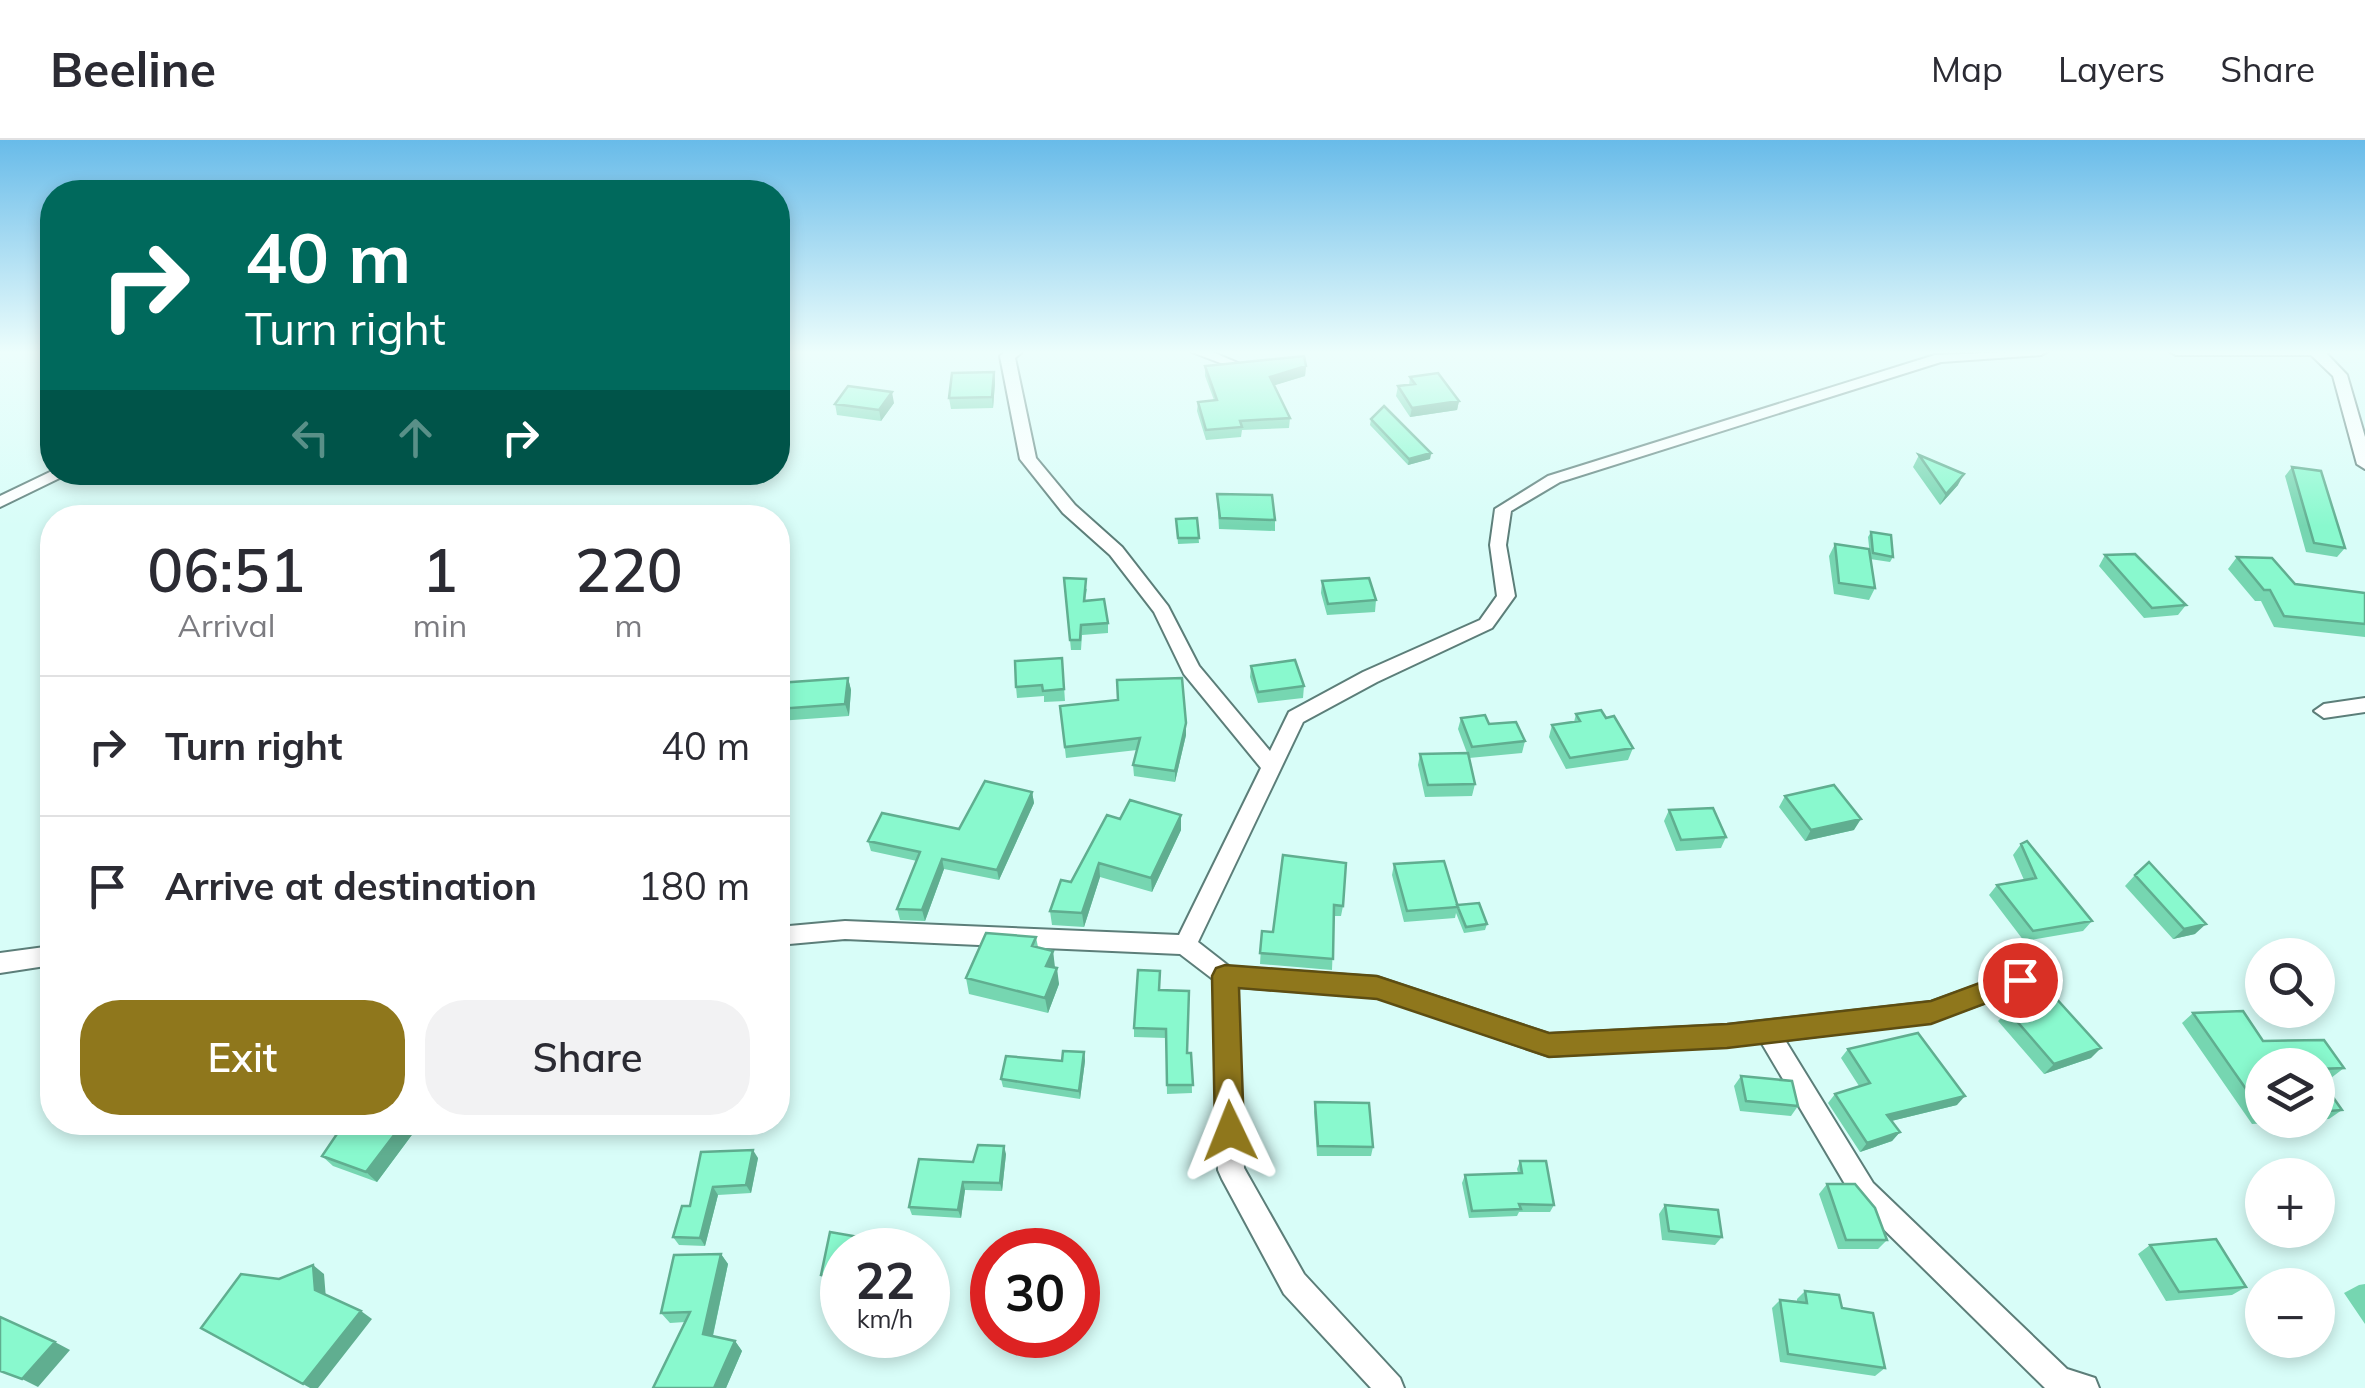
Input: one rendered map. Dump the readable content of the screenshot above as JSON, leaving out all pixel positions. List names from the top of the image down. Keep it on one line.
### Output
{"page":{"header":"Beeline","nav":["Map","Layers","Share"],"turn":["40 m","Turn right"],"eta":["06:51","Arrival","1","min","220","m"],"list":[{"name":"Turn right","value":"40 m"},{"name":"Arrive at destination","value":"180 m"}],"map_buttons":["+","−"],"buttons":["Exit","Share"],"speed":"22 km/h","limit":"30"}}
